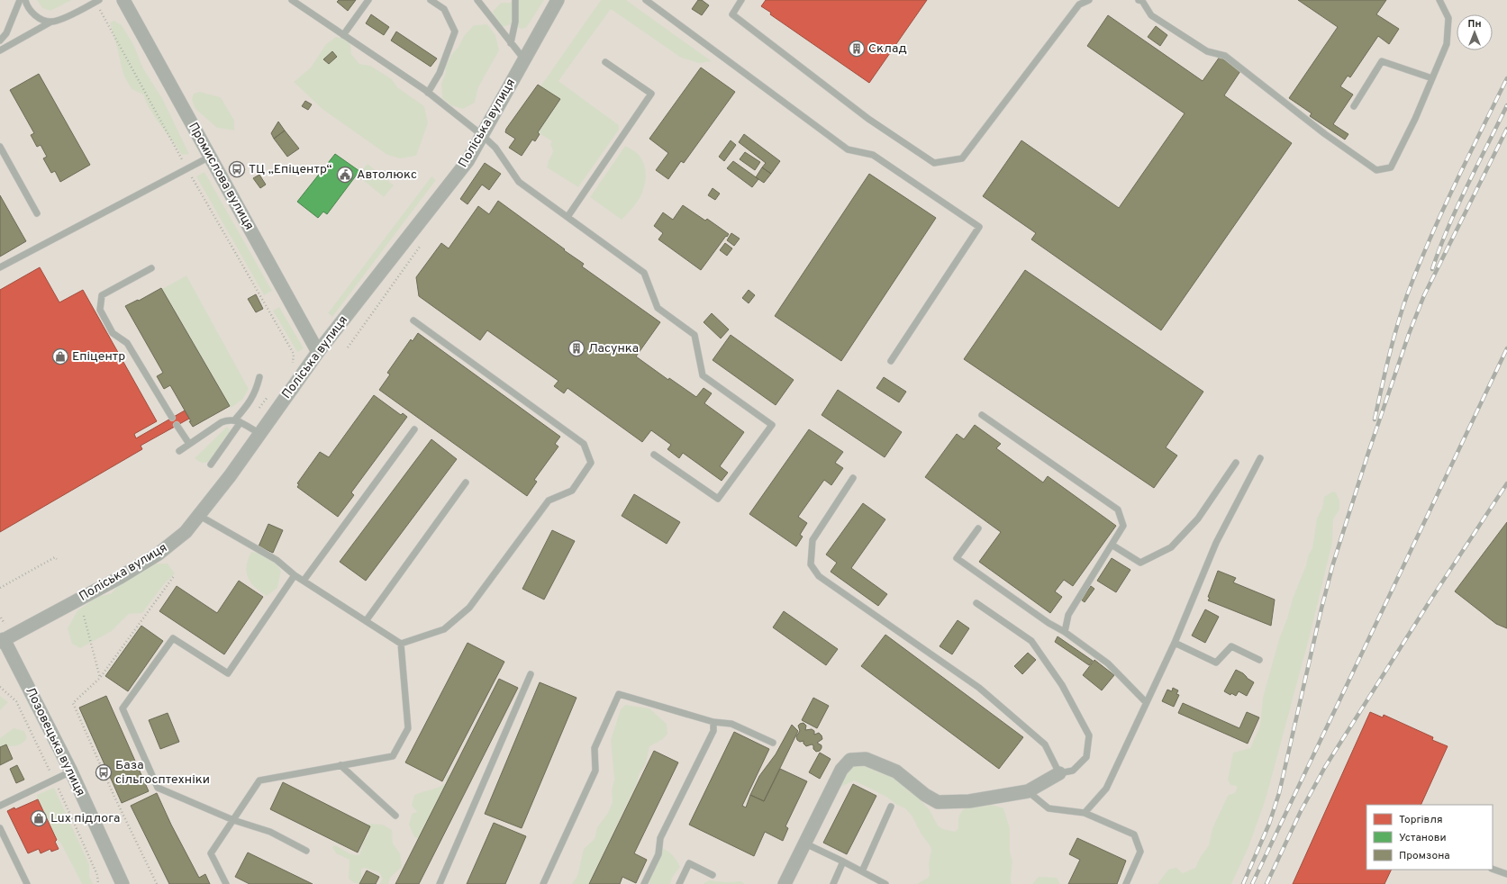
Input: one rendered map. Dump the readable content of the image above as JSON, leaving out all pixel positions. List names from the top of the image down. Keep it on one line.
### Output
{"streets":{"street":["Поліська вулиця","Промислова вулиця","Лозовецька вулиця"]},"crossings":[["Поліська вулиця","Промислова вулиця"],["Поліська вулиця","Лозовецька вулиця"]],"places":{"building":["Склад","Ласунка"],"bus stop":["ТЦ „Епіцентр“","База сільгосптехніки"],"public building":["Автолюкс"],"shop":["Епіцентр","Lux підлога"]},"legend":["Торгівля","Установи","Промзона"],"north":"top"}
